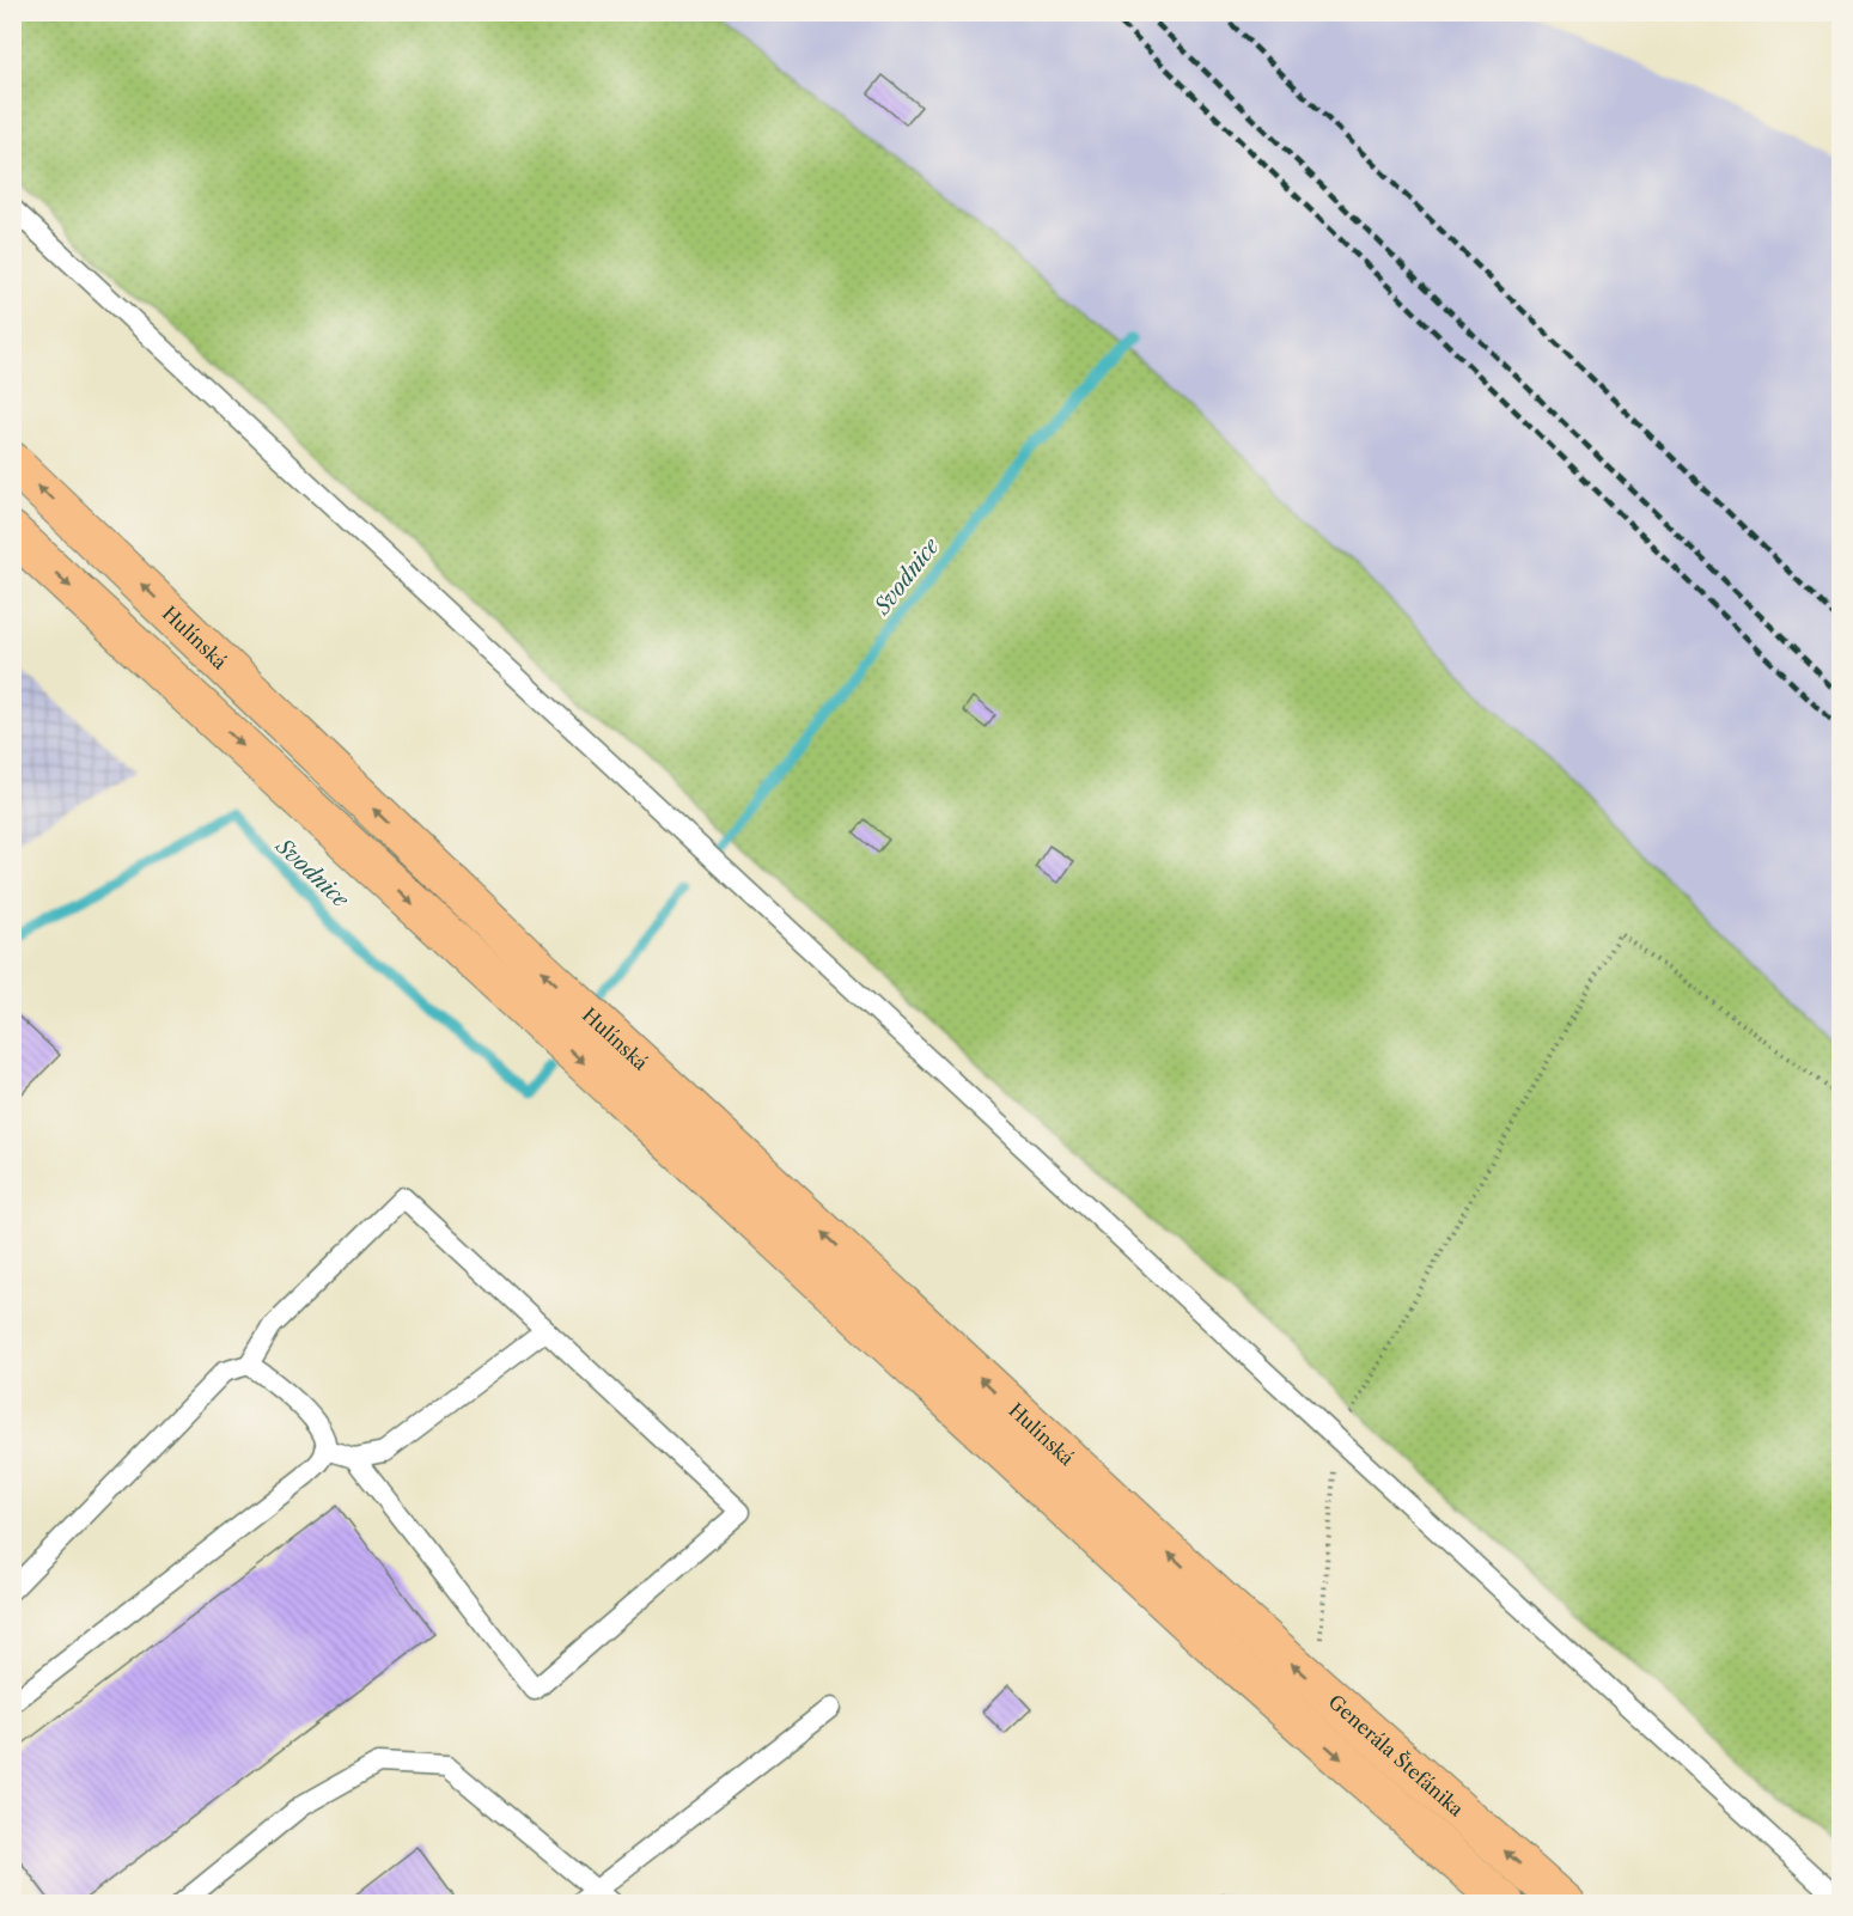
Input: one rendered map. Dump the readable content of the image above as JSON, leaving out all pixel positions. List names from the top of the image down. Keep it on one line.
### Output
{"streets":{"main road":["Hulínská","Generála Štefánika"]},"crossings":[["Hulínská","Generála Štefánika"]],"water":["Svodnice"]}
